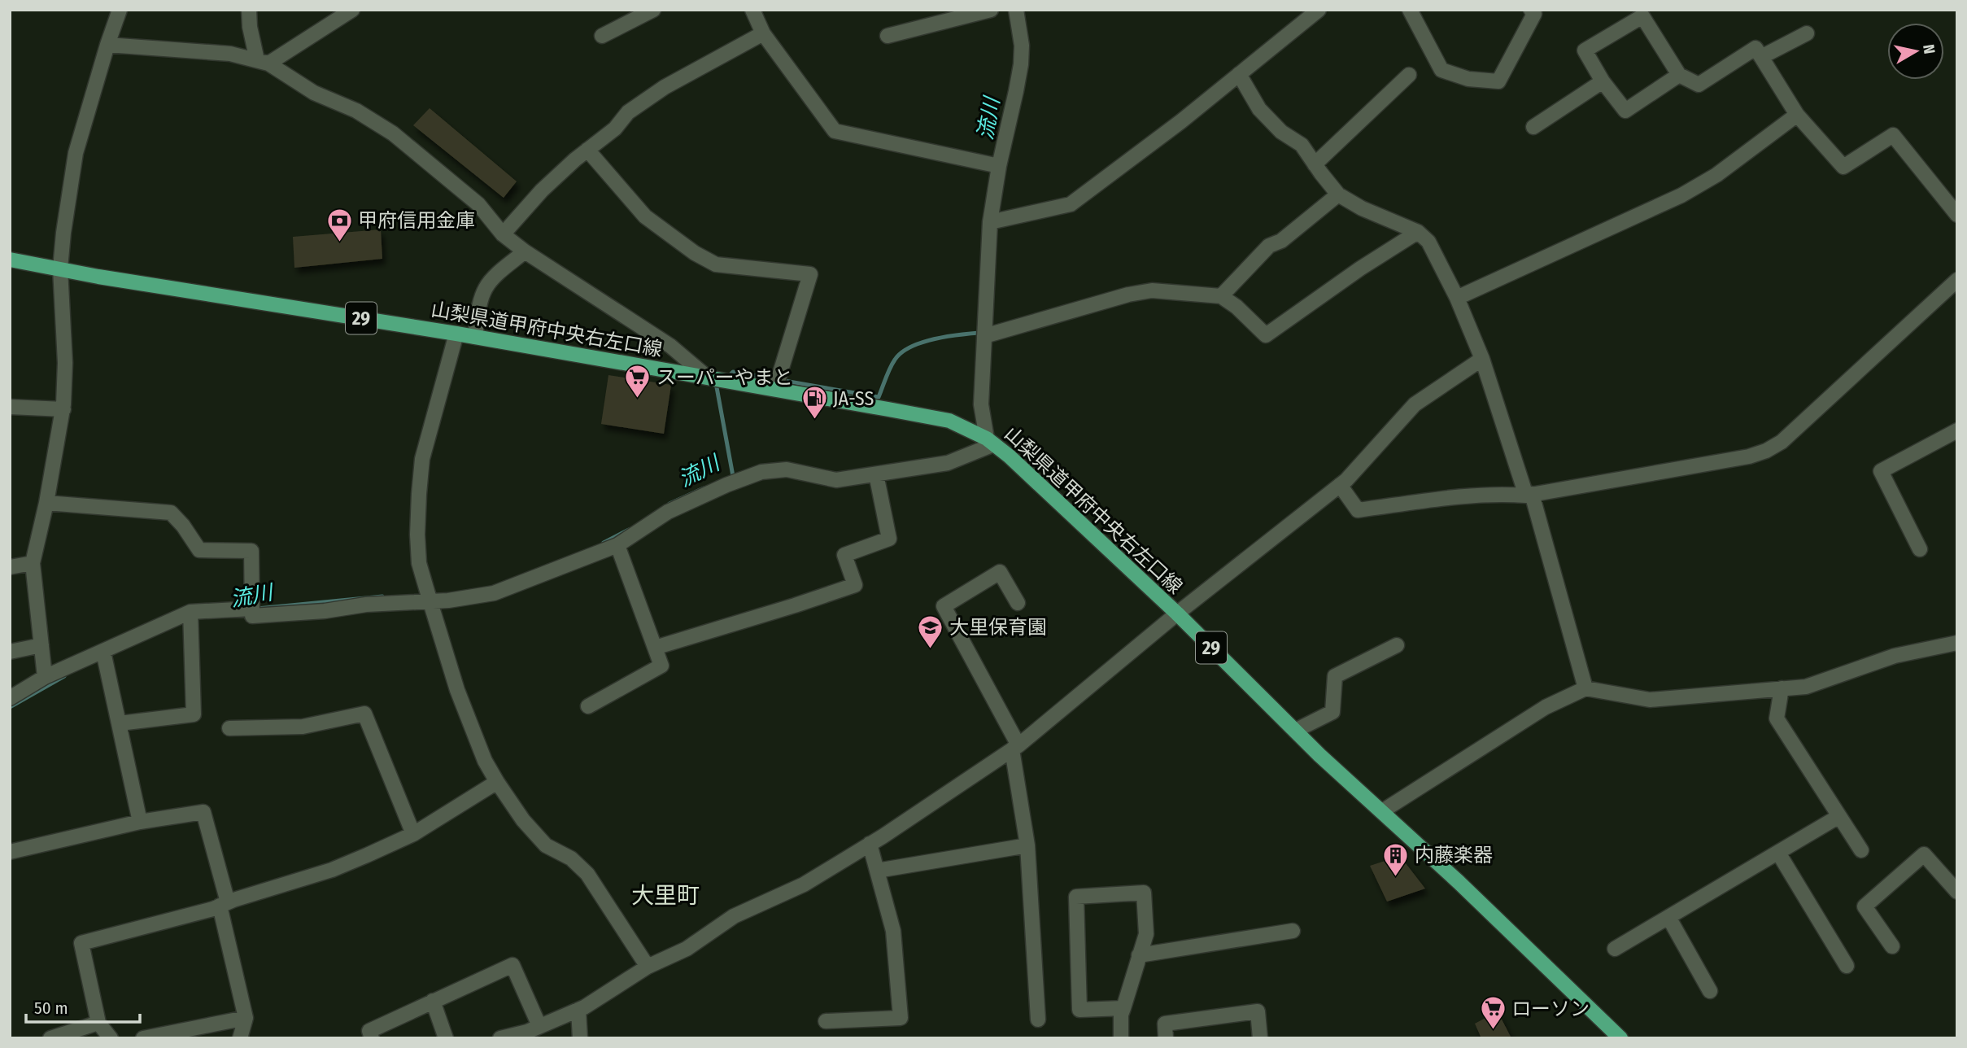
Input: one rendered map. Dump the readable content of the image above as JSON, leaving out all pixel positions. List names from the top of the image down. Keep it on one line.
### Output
{"streets":{"main road":["29","山梨県道甲府中央右左口線"]},"districts":["大里町"],"water":["流川"],"places":{"bank":["甲府信用金庫"],"supermarket":["スーパーやまと","ローソン"],"fuel station":["JA-SS"],"school or university":["大里保育園"],"building":["内藤楽器"]},"scale_bar":"50 m","north":"right"}
